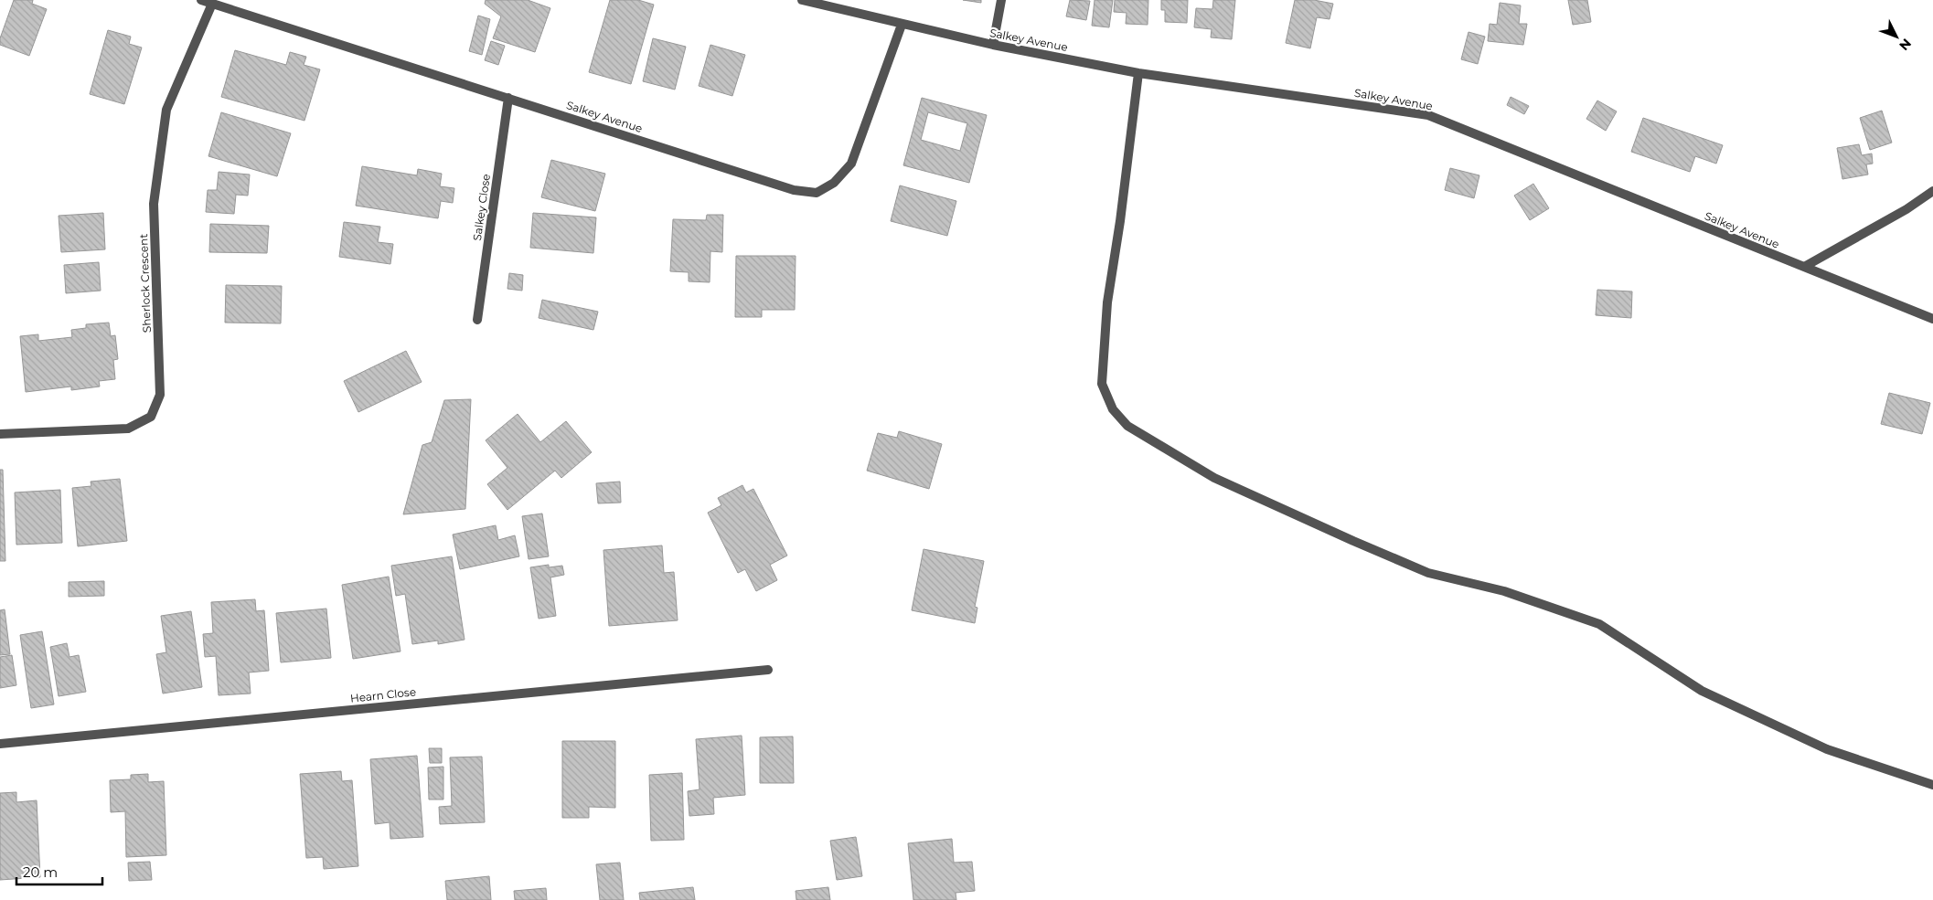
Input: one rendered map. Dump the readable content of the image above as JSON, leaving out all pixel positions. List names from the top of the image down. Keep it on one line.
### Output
{"streets":{"street":["Salkey Avenue","Salkey Close","Sherlock Crescent","Hearn Close"]},"crossings":[["Salkey Avenue","Salkey Close"],["Salkey Avenue","Sherlock Crescent"]],"scale_bar":"20 m","north":"bottom right"}
